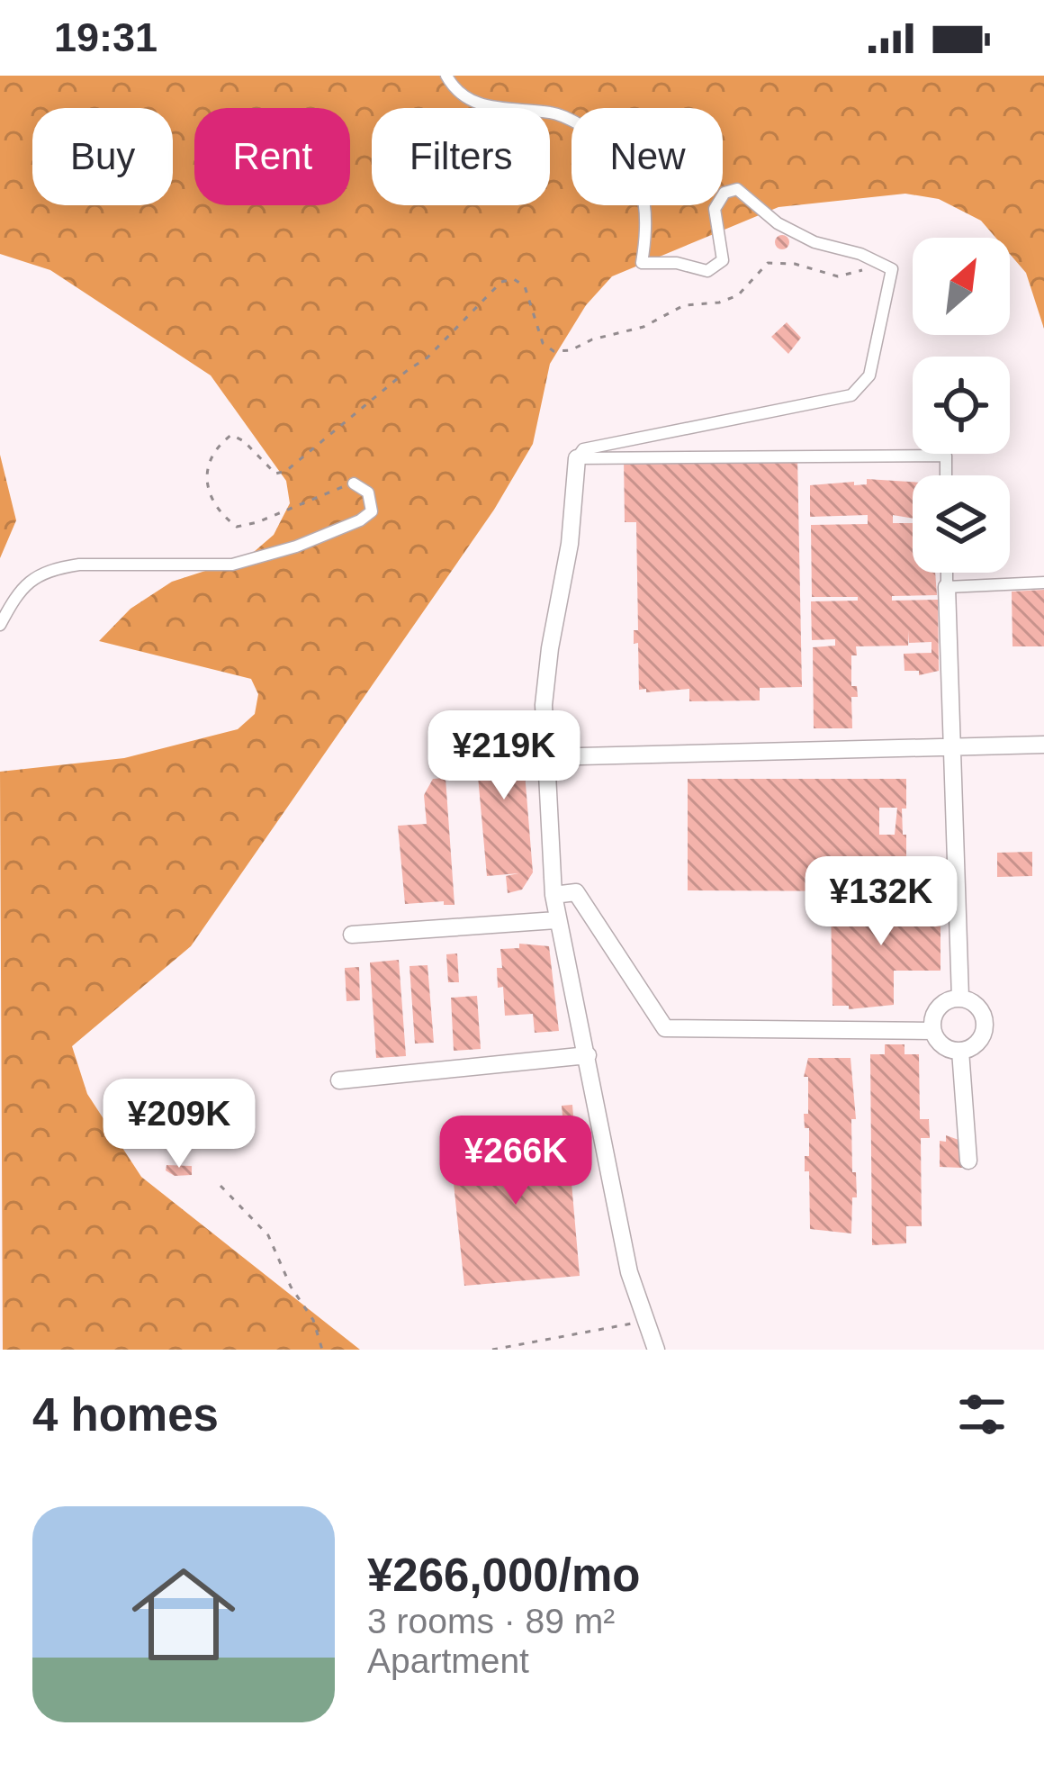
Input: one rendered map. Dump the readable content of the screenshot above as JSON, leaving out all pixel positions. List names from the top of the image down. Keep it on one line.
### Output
{"north":"top right","page":{"status":"19:31","chip":["Buy","Rent","Filters","New"],"price":["¥219K","¥132K","¥209K","¥266K"],"heading":"4 homes","list":[{"name":"¥266,000/mo","note":"3 rooms · 89 m² · Apartment"}]}}
